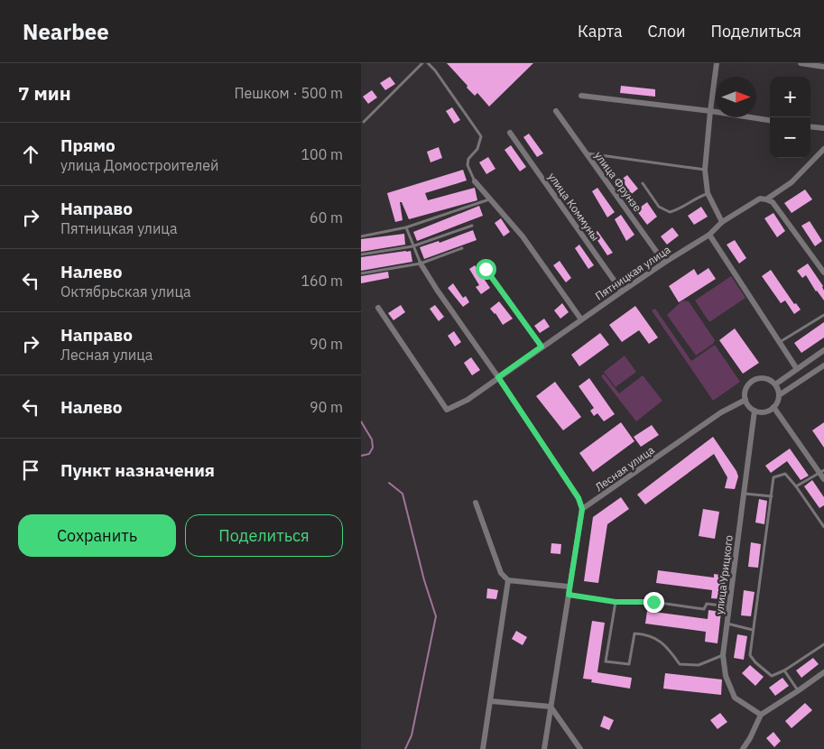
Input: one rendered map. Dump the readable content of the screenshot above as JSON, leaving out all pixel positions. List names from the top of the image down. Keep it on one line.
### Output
{"streets":{"street":["улица Фрунзе","улица Коммуны","Пятницкая улица","Лесная улица","улица Урицкого"]},"crossings":[["улица Фрунзе","Пятницкая улица"],["улица Коммуны","Пятницкая улица"],["Лесная улица","улица Урицкого"]],"north":"right","page":{"header":"Nearbee","nav":["Карта","Слои","Поделиться"],"heading":["7 мин","Пешком · 500 m"],"map_buttons":["+","−"],"list":[["Прямо","улица Домостроителей","100 m"],["Направо","Пятницкая улица","60 m"],["Налево","Октябрьская улица","160 m"],["Направо","Лесная улица","90 m"],["Налево","90 m"],"Пункт назначения"],"buttons":["Сохранить","Поделиться"]}}
